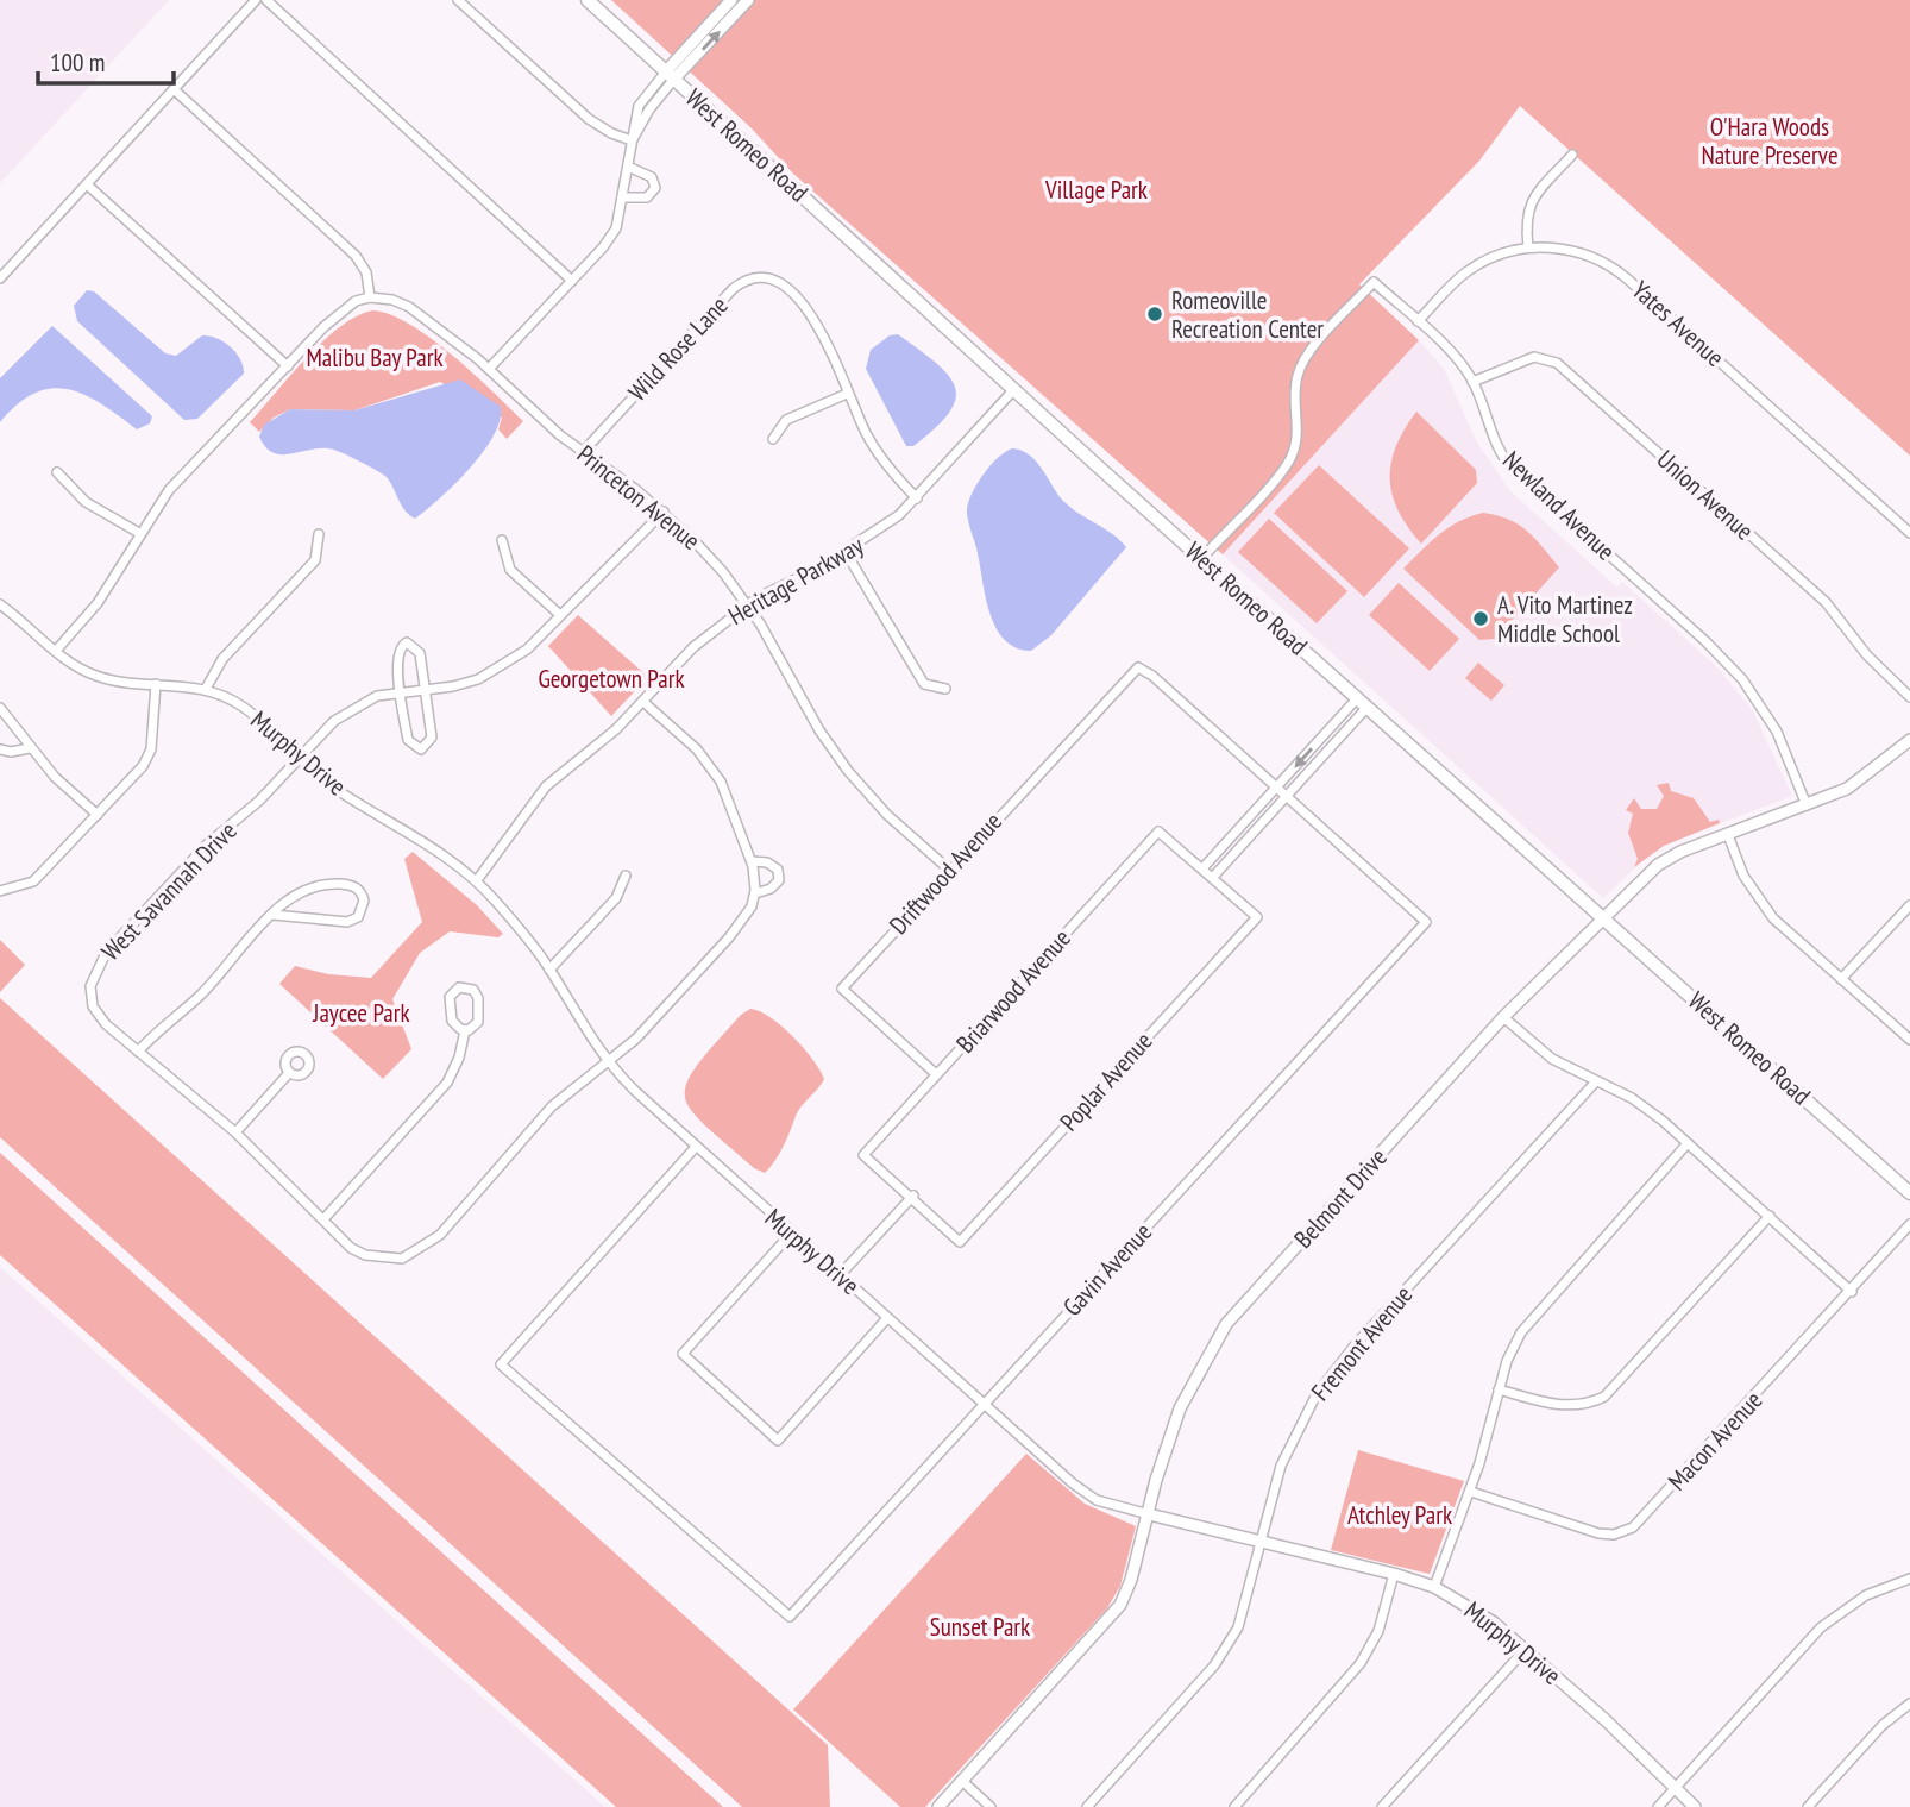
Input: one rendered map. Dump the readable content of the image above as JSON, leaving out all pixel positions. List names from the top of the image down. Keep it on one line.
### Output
{"streets":{"main road":["West Romeo Road"],"street":["Yates Avenue","Wild Rose Lane","Union Avenue","Princeton Avenue","Newland Avenue","Heritage Parkway","Murphy Drive","Driftwood Avenue","West Savannah Drive","Briarwood Avenue","Poplar Avenue","Belmont Drive","Gavin Avenue","Fremont Avenue","Macon Avenue"]},"crossings":[["West Romeo Road","Newland Avenue"],["West Romeo Road","Heritage Parkway"],["West Romeo Road","Belmont Drive"],["Yates Avenue","Newland Avenue"],["Wild Rose Lane","Princeton Avenue"],["Wild Rose Lane","Heritage Parkway"],["Union Avenue","Newland Avenue"],["Princeton Avenue","Heritage Parkway"],["Princeton Avenue","Driftwood Avenue"],["Princeton Avenue","West Savannah Drive"],["Newland Avenue","Belmont Drive"],["Heritage Parkway","Murphy Drive"],["Murphy Drive","West Savannah Drive"],["Murphy Drive","Belmont Drive"],["Murphy Drive","Gavin Avenue"],["Murphy Drive","Fremont Avenue"],["Driftwood Avenue","Briarwood Avenue"],["Briarwood Avenue","Poplar Avenue"]],"parks":["O'Hara Woods Nature Preserve","Village Park","Malibu Bay Park","Georgetown Park","Jaycee Park","Atchley Park","Sunset Park"],"places":["Romeoville Recreation Center","A. Vito Martinez Middle School"],"scale_bar":"100 m"}
